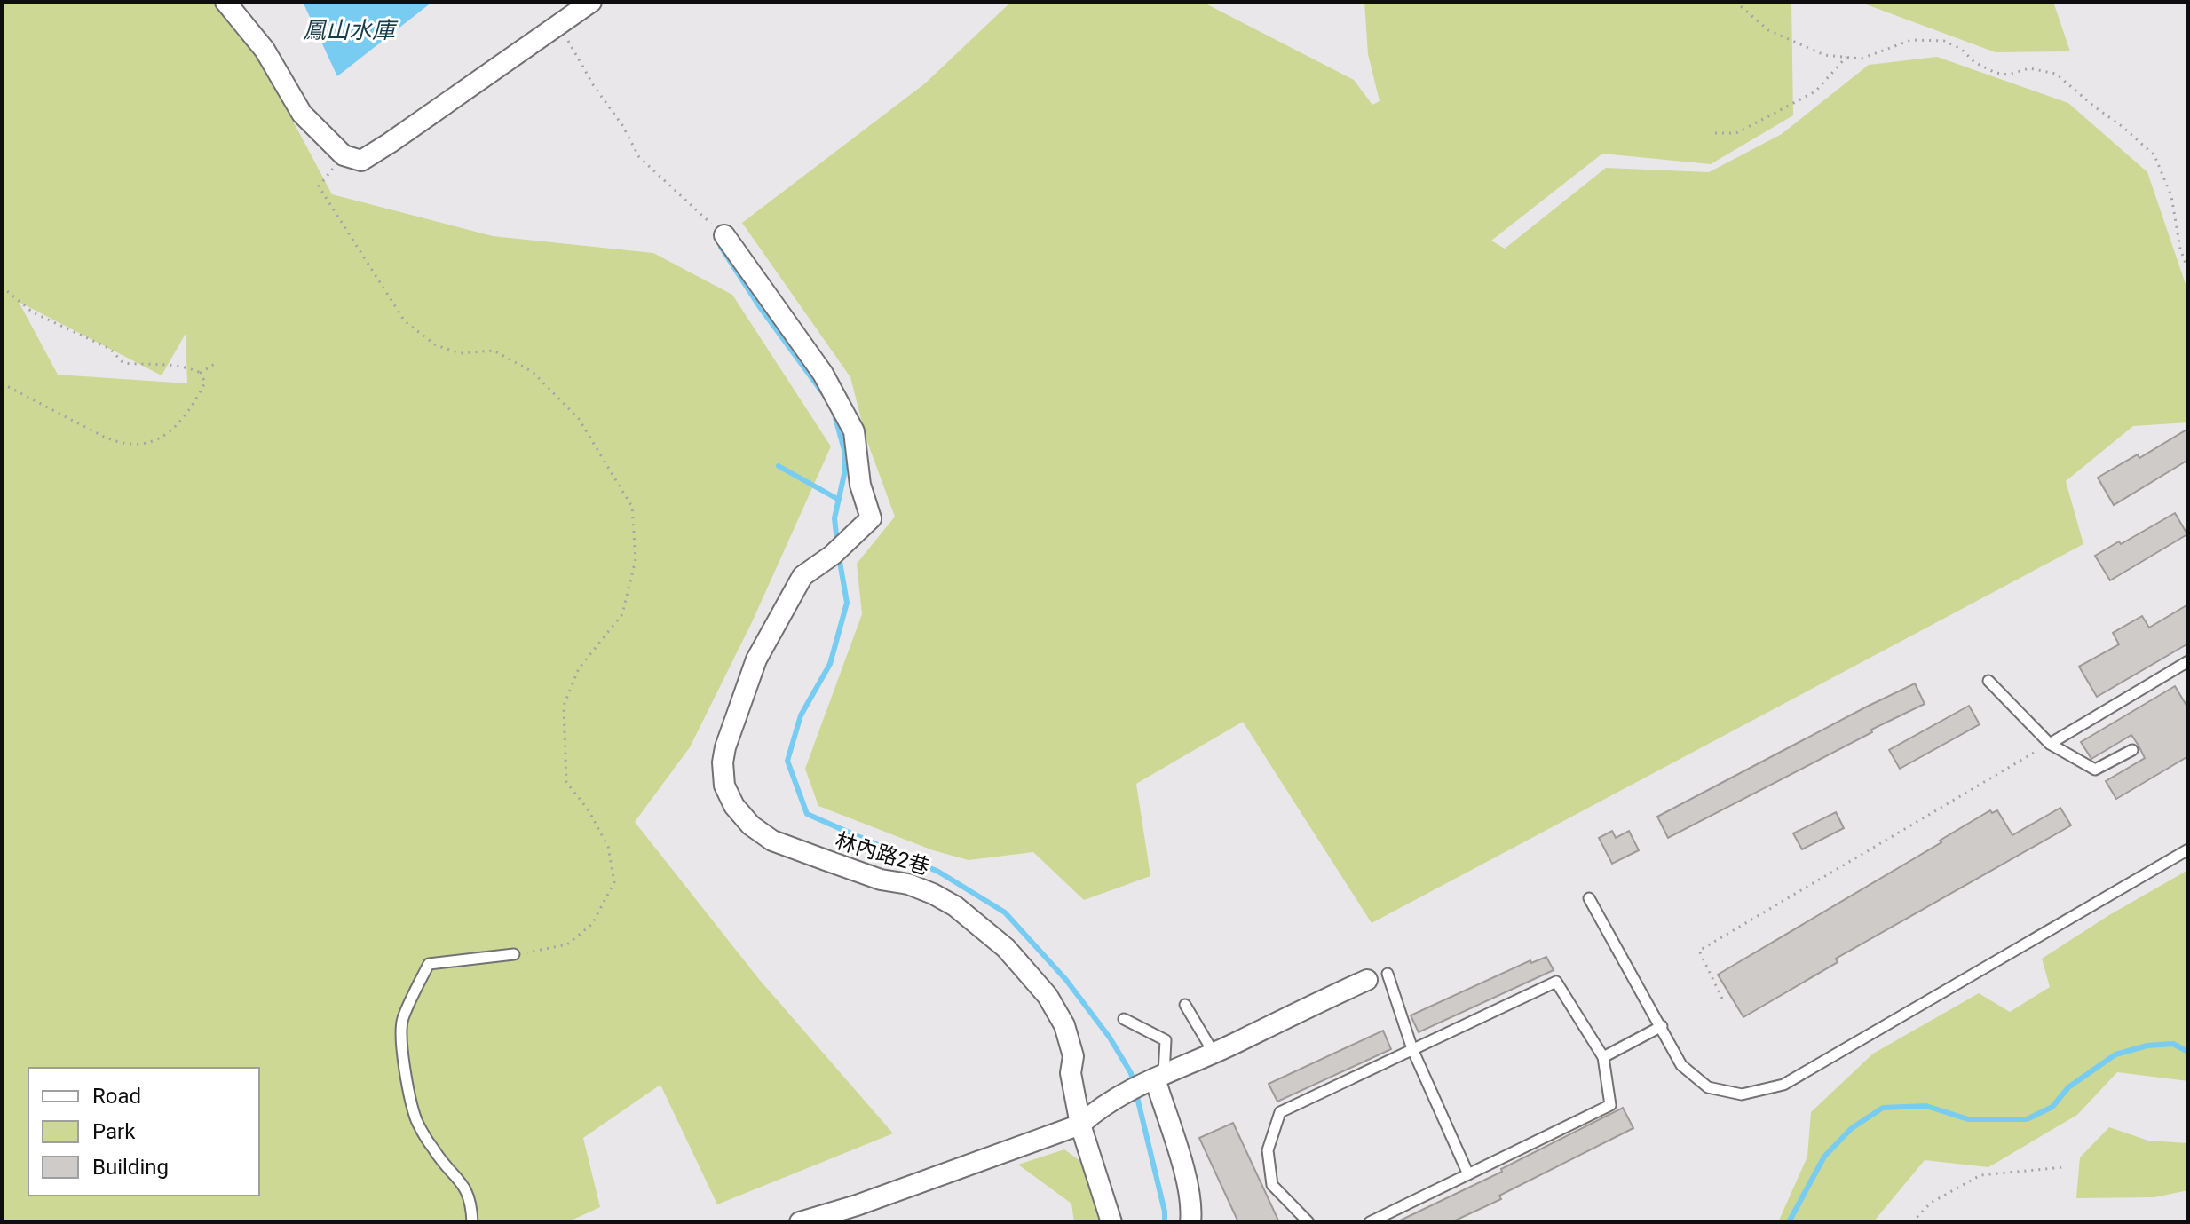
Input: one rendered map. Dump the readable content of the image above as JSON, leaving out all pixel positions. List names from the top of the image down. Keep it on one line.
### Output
{"streets":{"street":["林內路2巷"]},"water":["鳳山水庫"],"legend":["Road","Park","Building"]}
